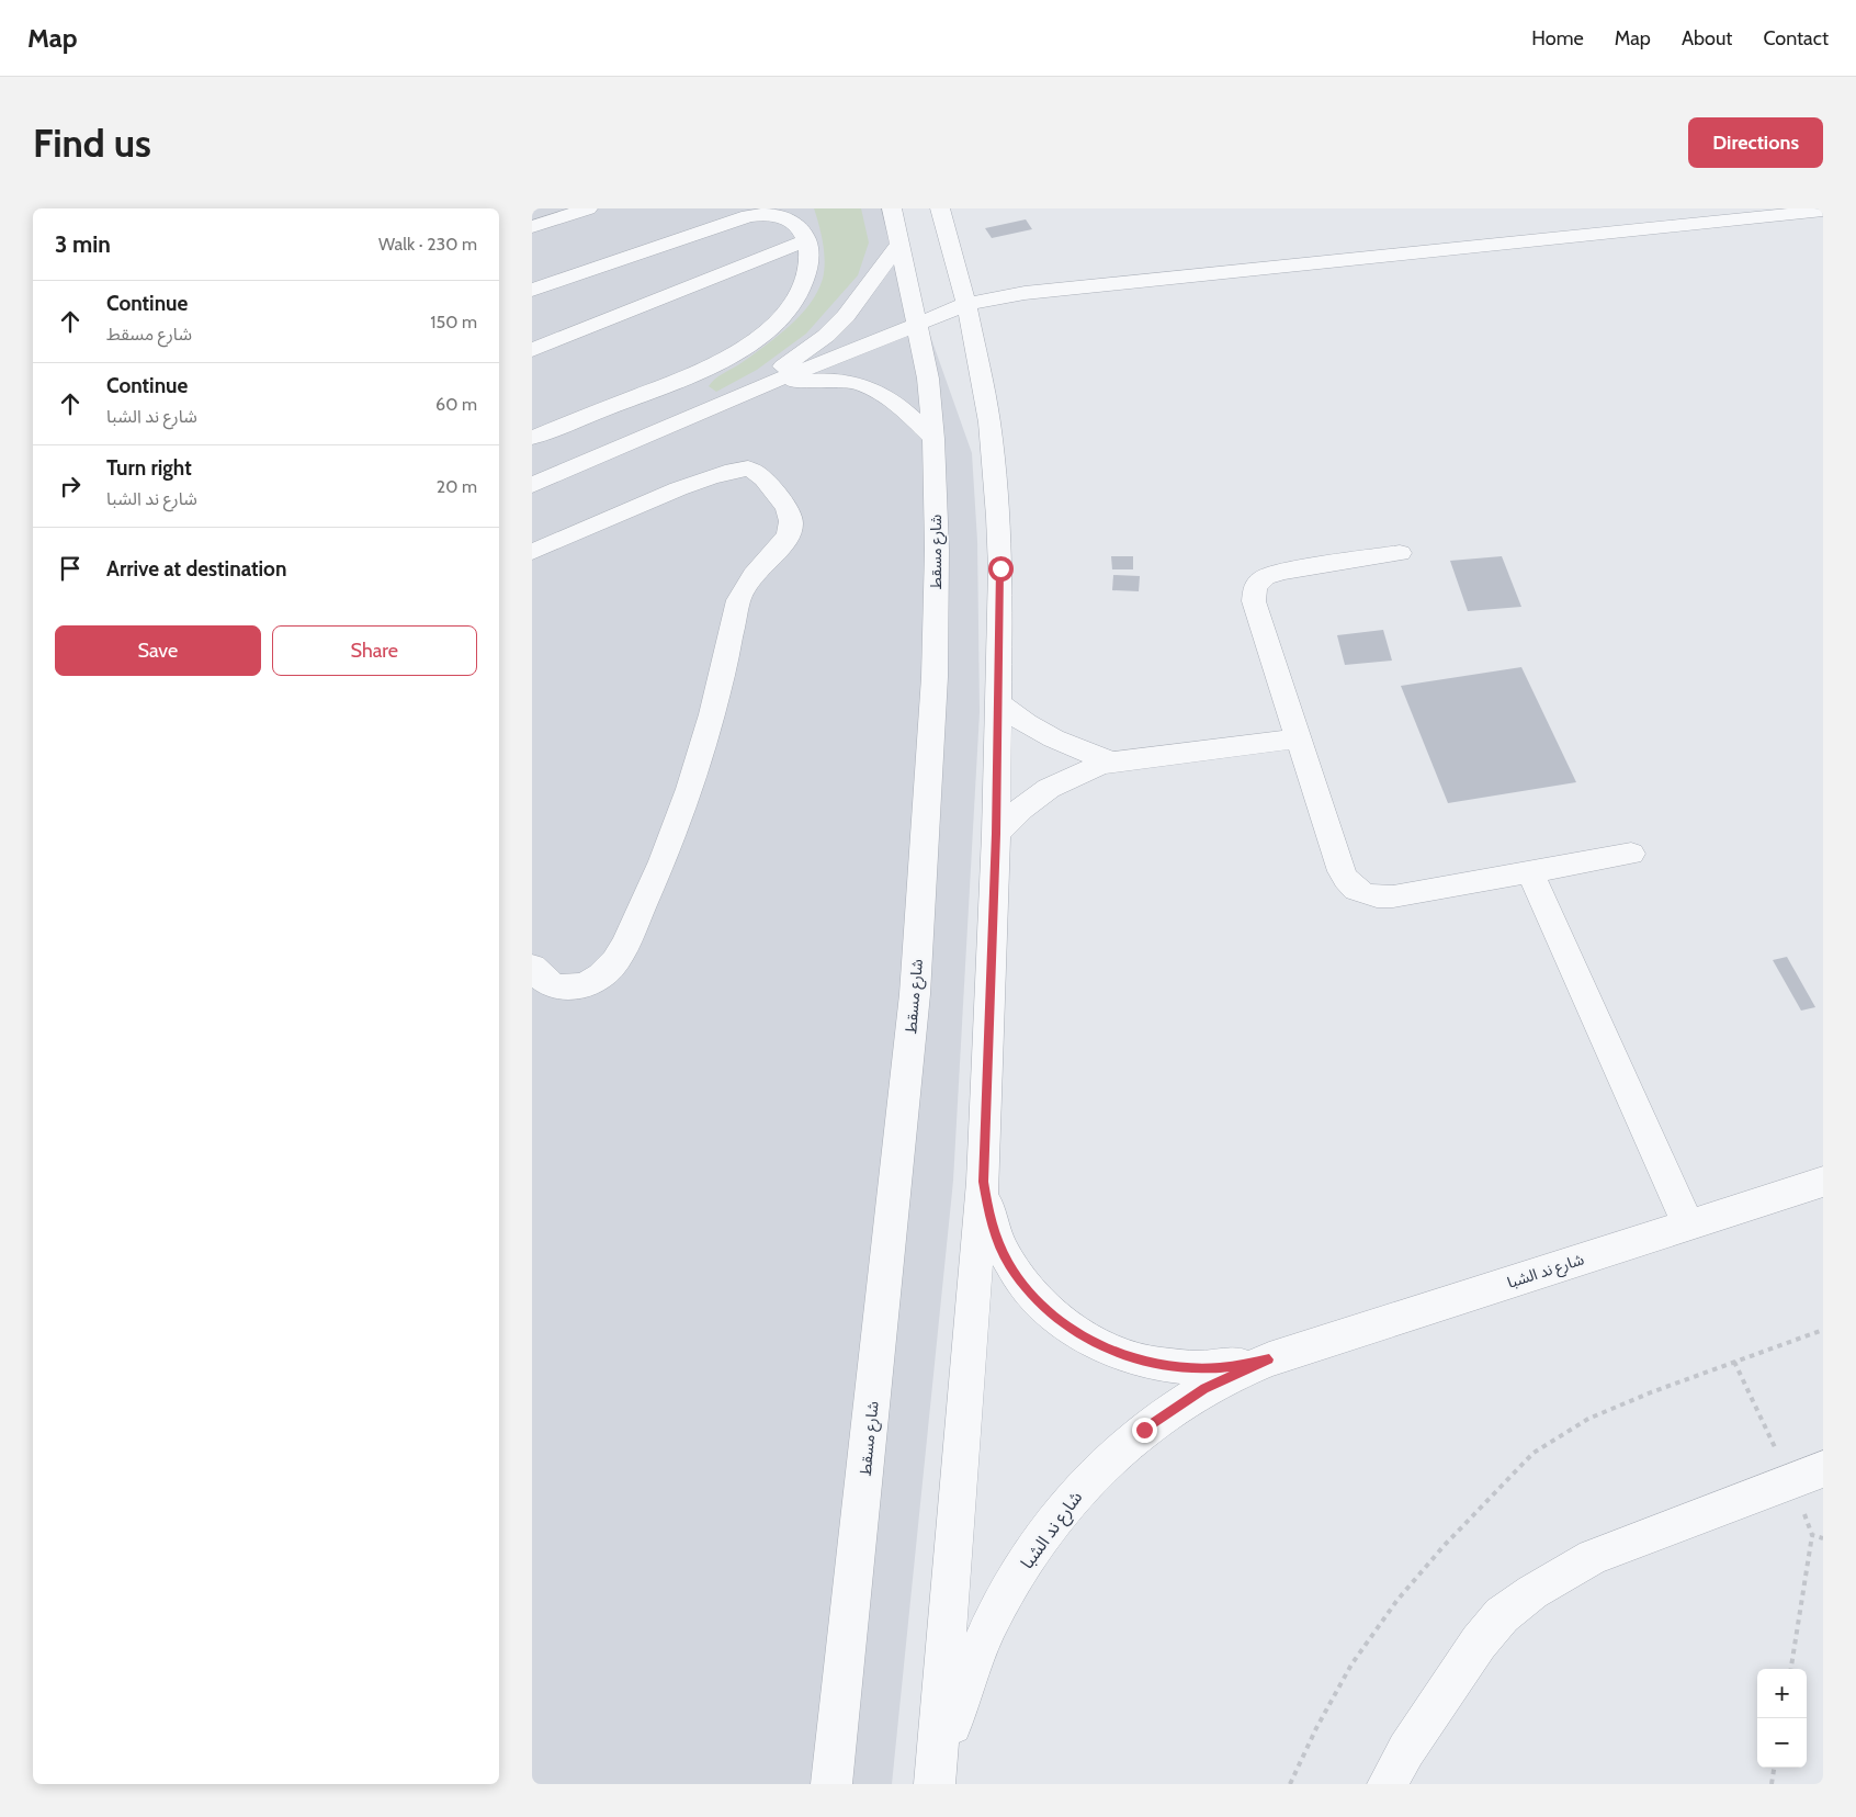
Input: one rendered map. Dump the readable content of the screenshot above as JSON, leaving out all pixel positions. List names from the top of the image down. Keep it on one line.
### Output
{"streets":{"street":["شارع مسقط","شارع ند الشبا"]},"page":{"header":"Map","nav":["Home","Map","About","Contact"],"buttons":["Directions",["Save","Share"]],"title":"Find us","heading":["3 min","Walk · 230 m"],"list":[["Continue","شارع مسقط","150 m"],["Continue","شارع ند الشبا","60 m"],["Turn right","شارع ند الشبا","20 m"],"Arrive at destination"],"map_buttons":["+","−"]}}
